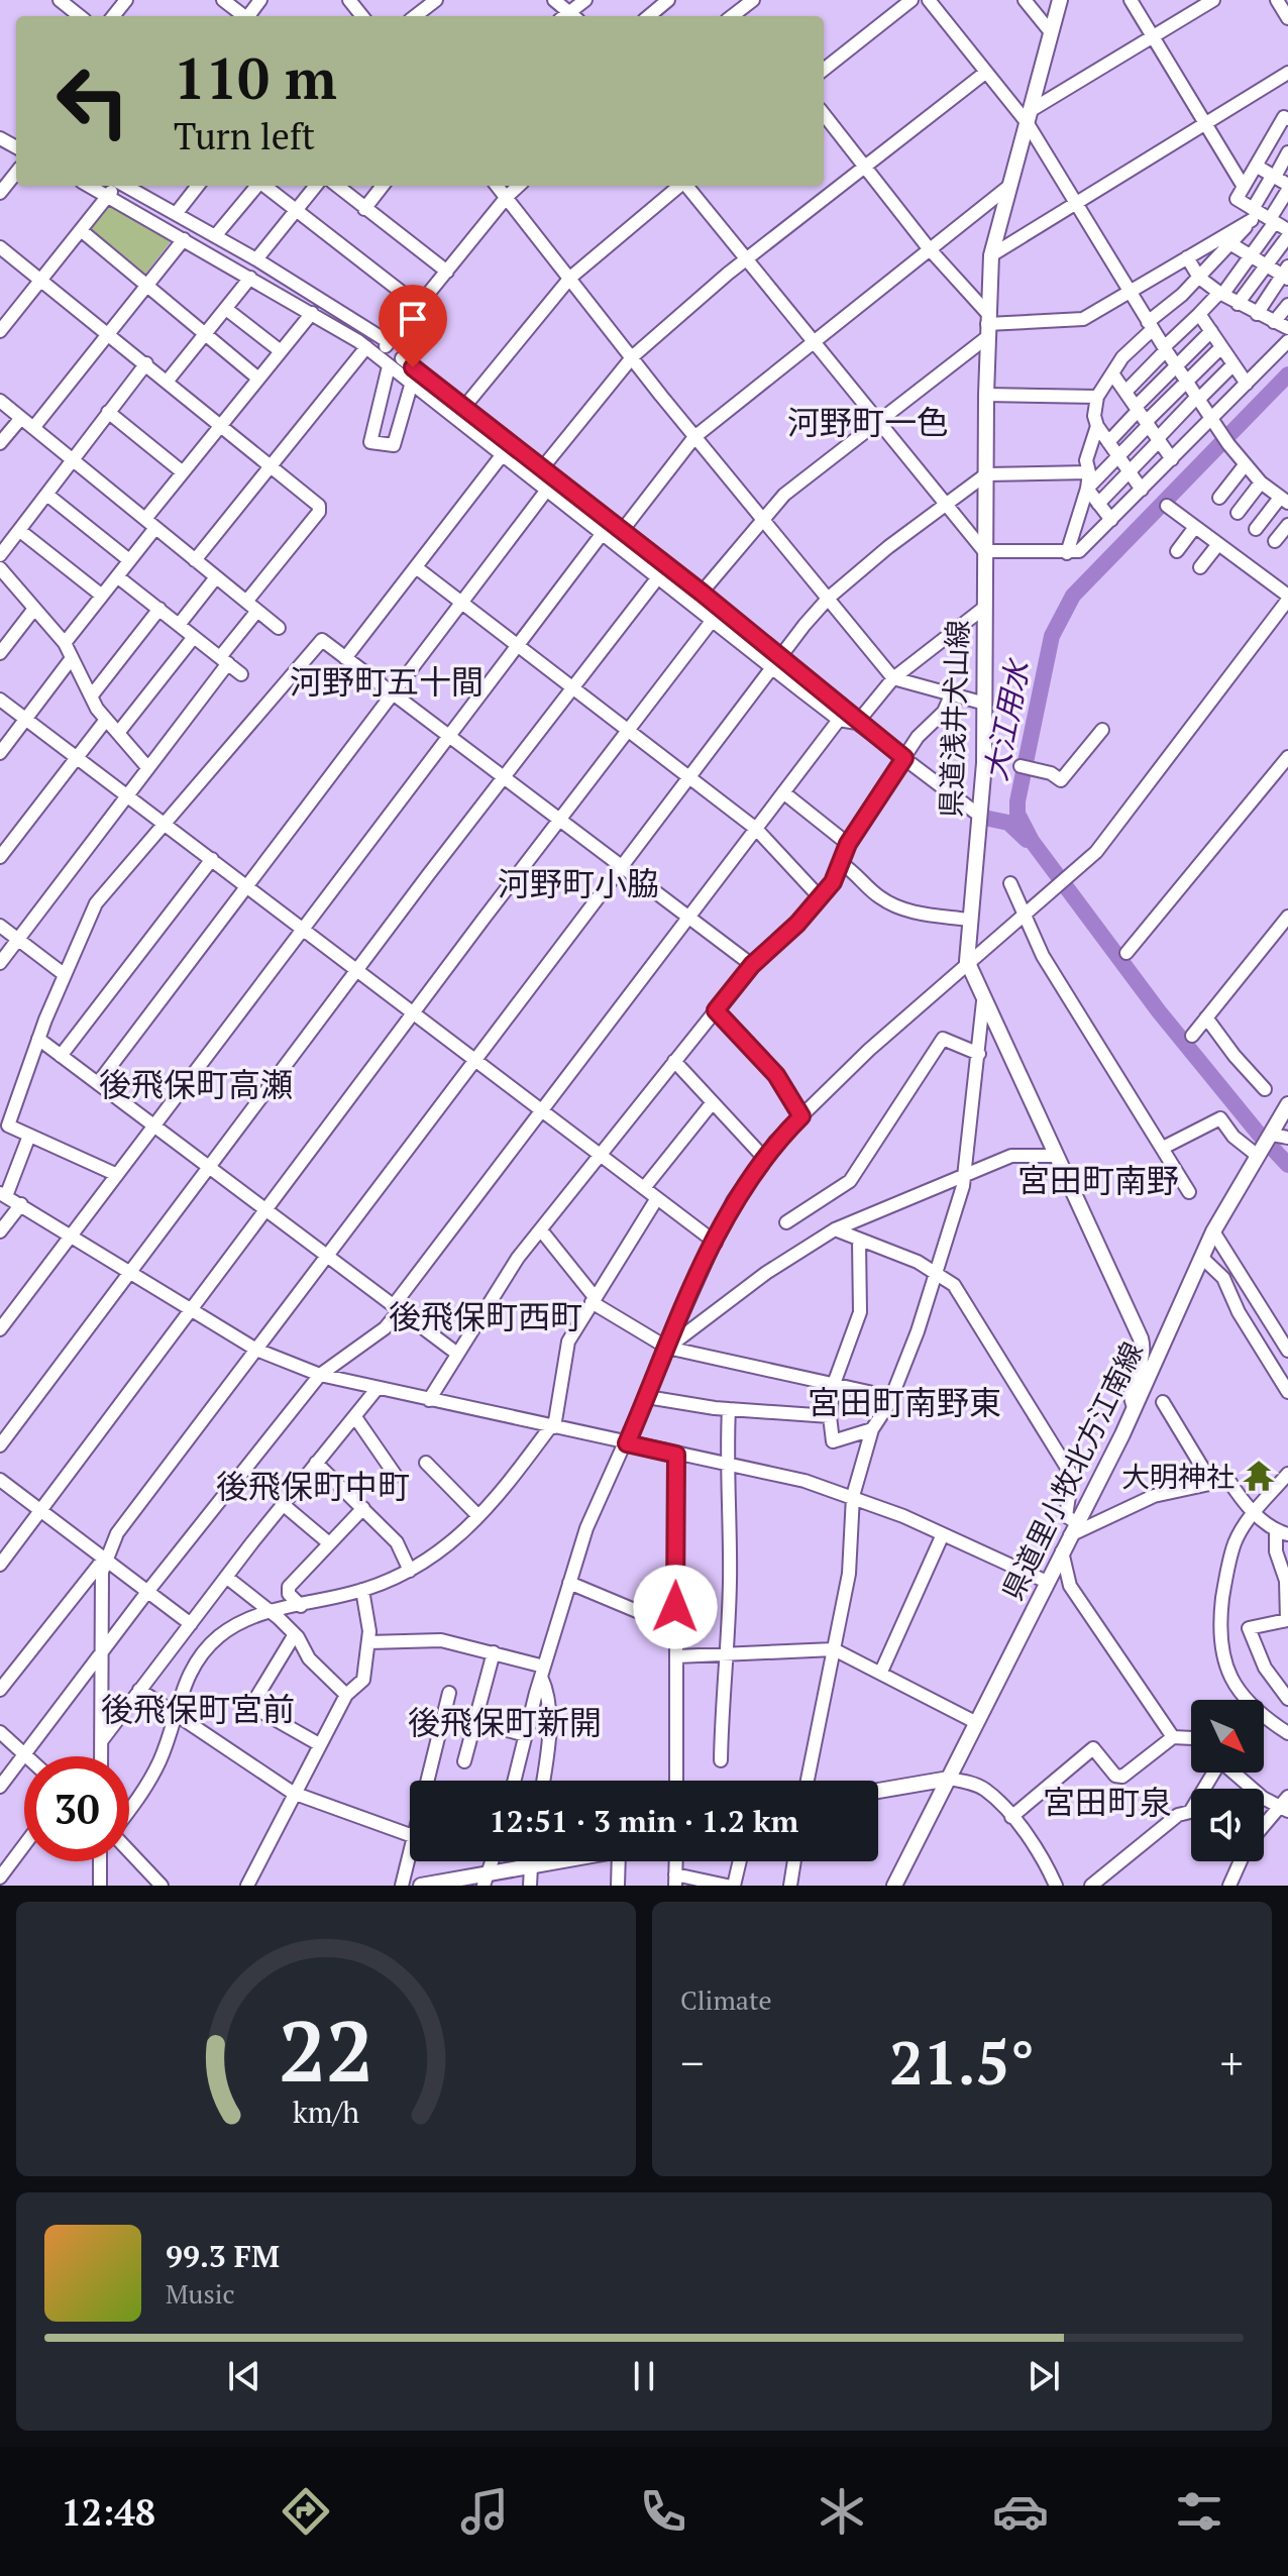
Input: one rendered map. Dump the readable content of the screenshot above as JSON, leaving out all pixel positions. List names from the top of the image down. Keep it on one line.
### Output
{"streets":{"main road":["県道浅井犬山線","県道里小牧北方江南線"]},"crossings":[["県道浅井犬山線","県道里小牧北方江南線"]],"districts":["河野町一色","河野町五十間","河野町小脇","後飛保町高瀬","宮田町南野","後飛保町西町","宮田町南野東","後飛保町中町","後飛保町宮前","後飛保町新開","宮田町泉"],"water":["大江用水"],"places":{"temple":["大明神社"]},"north":"bottom right","page":{"turn":["110 m","Turn left"],"limit":"30","trip":"12:51 · 3 min · 1.2 km","tile":"Climate","heat":["−","21.5°","+"],"song":["99.3 FM","Music"],"tabs":"12:48","gauge":["22","km/h"]}}
